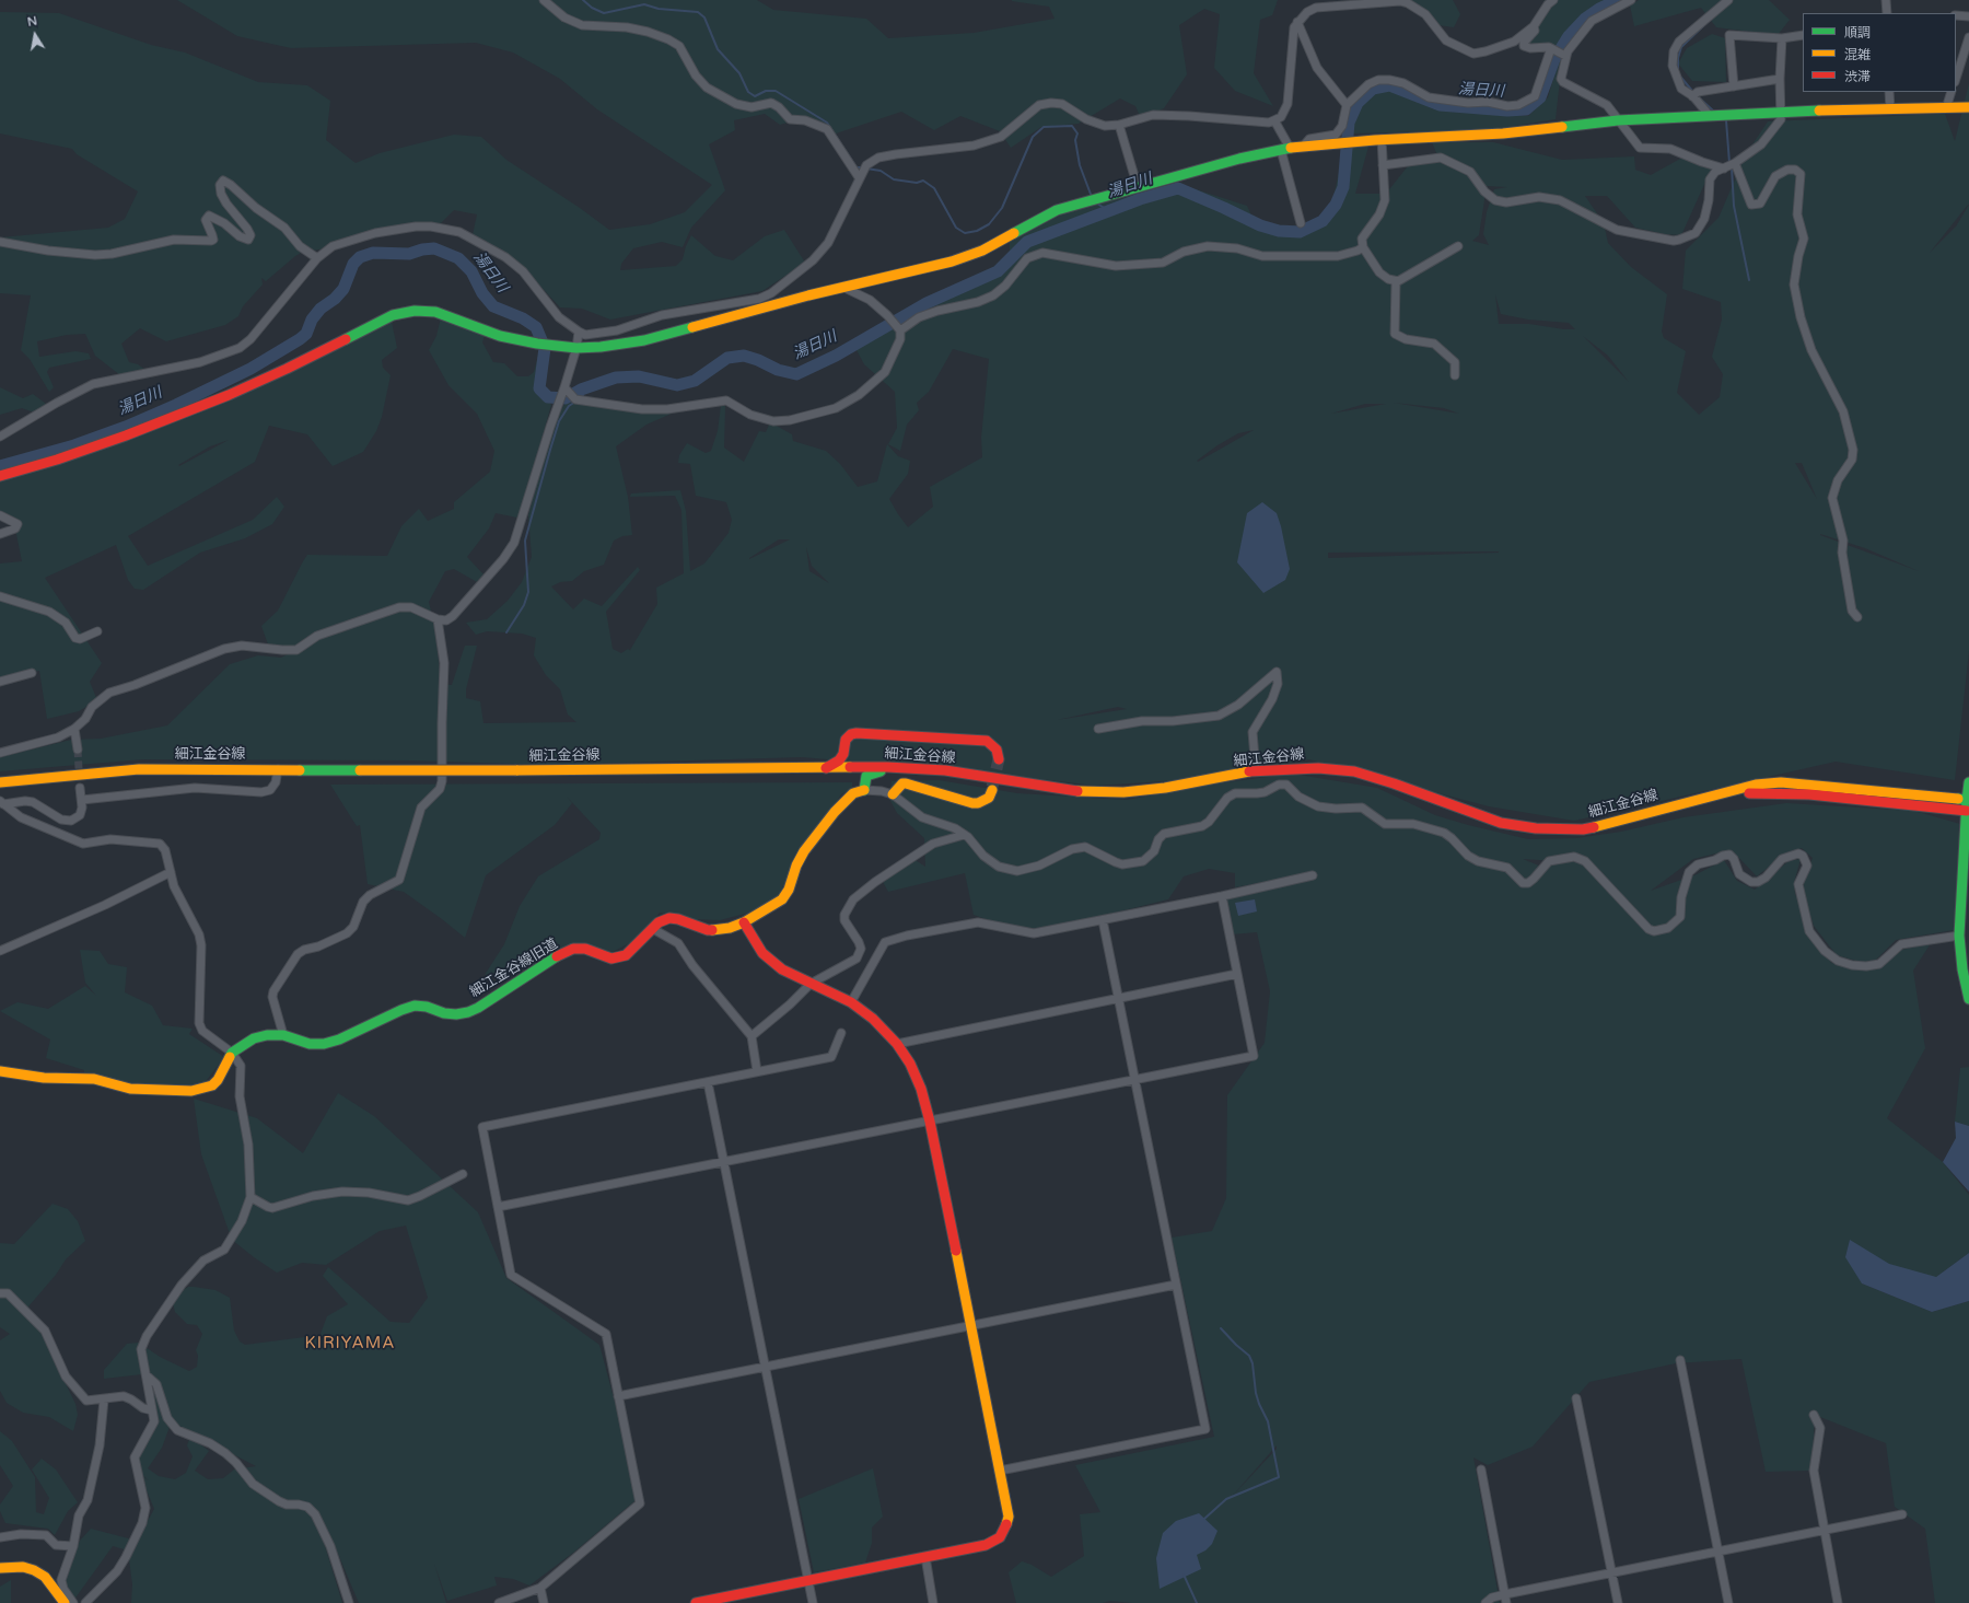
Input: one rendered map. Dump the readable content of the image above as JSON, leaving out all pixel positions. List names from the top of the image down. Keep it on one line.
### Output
{"streets":{"street":["細江金谷線","細江金谷線旧道"]},"districts":["KIRIYAMA"],"water":["湯日川"],"legend":["順調","混雑","渋滞"],"north":"top"}
